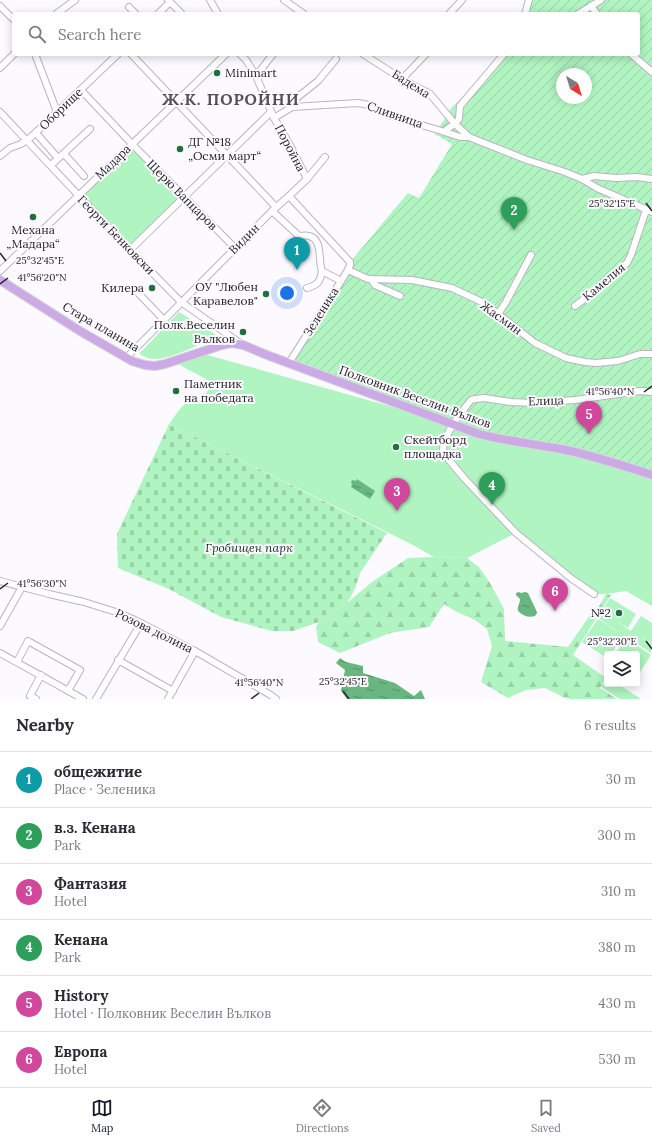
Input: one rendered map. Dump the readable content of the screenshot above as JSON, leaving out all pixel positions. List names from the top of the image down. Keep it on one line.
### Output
{"streets":{"main road":["Стара планина","Полковник Веселин Вълков"],"street":["Бадема","Оборище","Сливница","Поройна","Мадара","Щерю Вапцаров","Георги Бенковски","Видин","Камелия","Зеленика","Жасмин","Елица","Розова долина"]},"crossings":[["Бадема","Сливница"],["Оборище","Щерю Вапцаров"],["Оборище","Георги Бенковски"],["Сливница","Поройна"],["Сливница","Щерю Вапцаров"],["Сливница","Георги Бенковски"],["Поройна","Видин"],["Мадара","Щерю Вапцаров"],["Мадара","Георги Бенковски"],["Щерю Вапцаров","Видин"],["Георги Бенковски","Видин"],["Георги Бенковски","Стара планина"],["Георги Бенковски","Полковник Веселин Вълков"],["Видин","Стара планина"],["Зеленика","Жасмин"],["Зеленика","Полковник Веселин Вълков"],["Стара планина","Полковник Веселин Вълков"],["Полковник Веселин Вълков","Елица"]],"districts":["Ж.К. ПОРОЙНИ"],"parks":["Гробищен парк"],"places":["Minimart","ДГ №18 „Осми март“","Механа „Мадара“","Килера","ОУ \"Любен Каравелов\"","Полк.Веселин Вълков","Паметник на победата","Скейтборд площадка","№2"],"north":"bottom right","page":{"search":"Search here","pins":["2","1","5","4","3","6"],"heading":["Nearby","6 results"],"list":[{"mark":"1","name":"общежитие","note":"Place · Зеленика","value":"30 m"},{"mark":"2","name":"в.з. Кенана","note":"Park","value":"300 m"},{"mark":"3","name":"Фантазия","note":"Hotel","value":"310 m"},{"mark":"4","name":"Кенана","note":"Park","value":"380 m"},{"mark":"5","name":"History","note":"Hotel · Полковник Веселин Вълков","value":"430 m"},{"mark":"6","name":"Европа","note":"Hotel","value":"530 m"}],"nav":["Map","Directions","Saved"]},"coordinates":["25°32'15\"E","25°32'45\"E","41°56'20\"N","41°56'40\"N","41°56'30\"N","25°32'30\"E"]}
